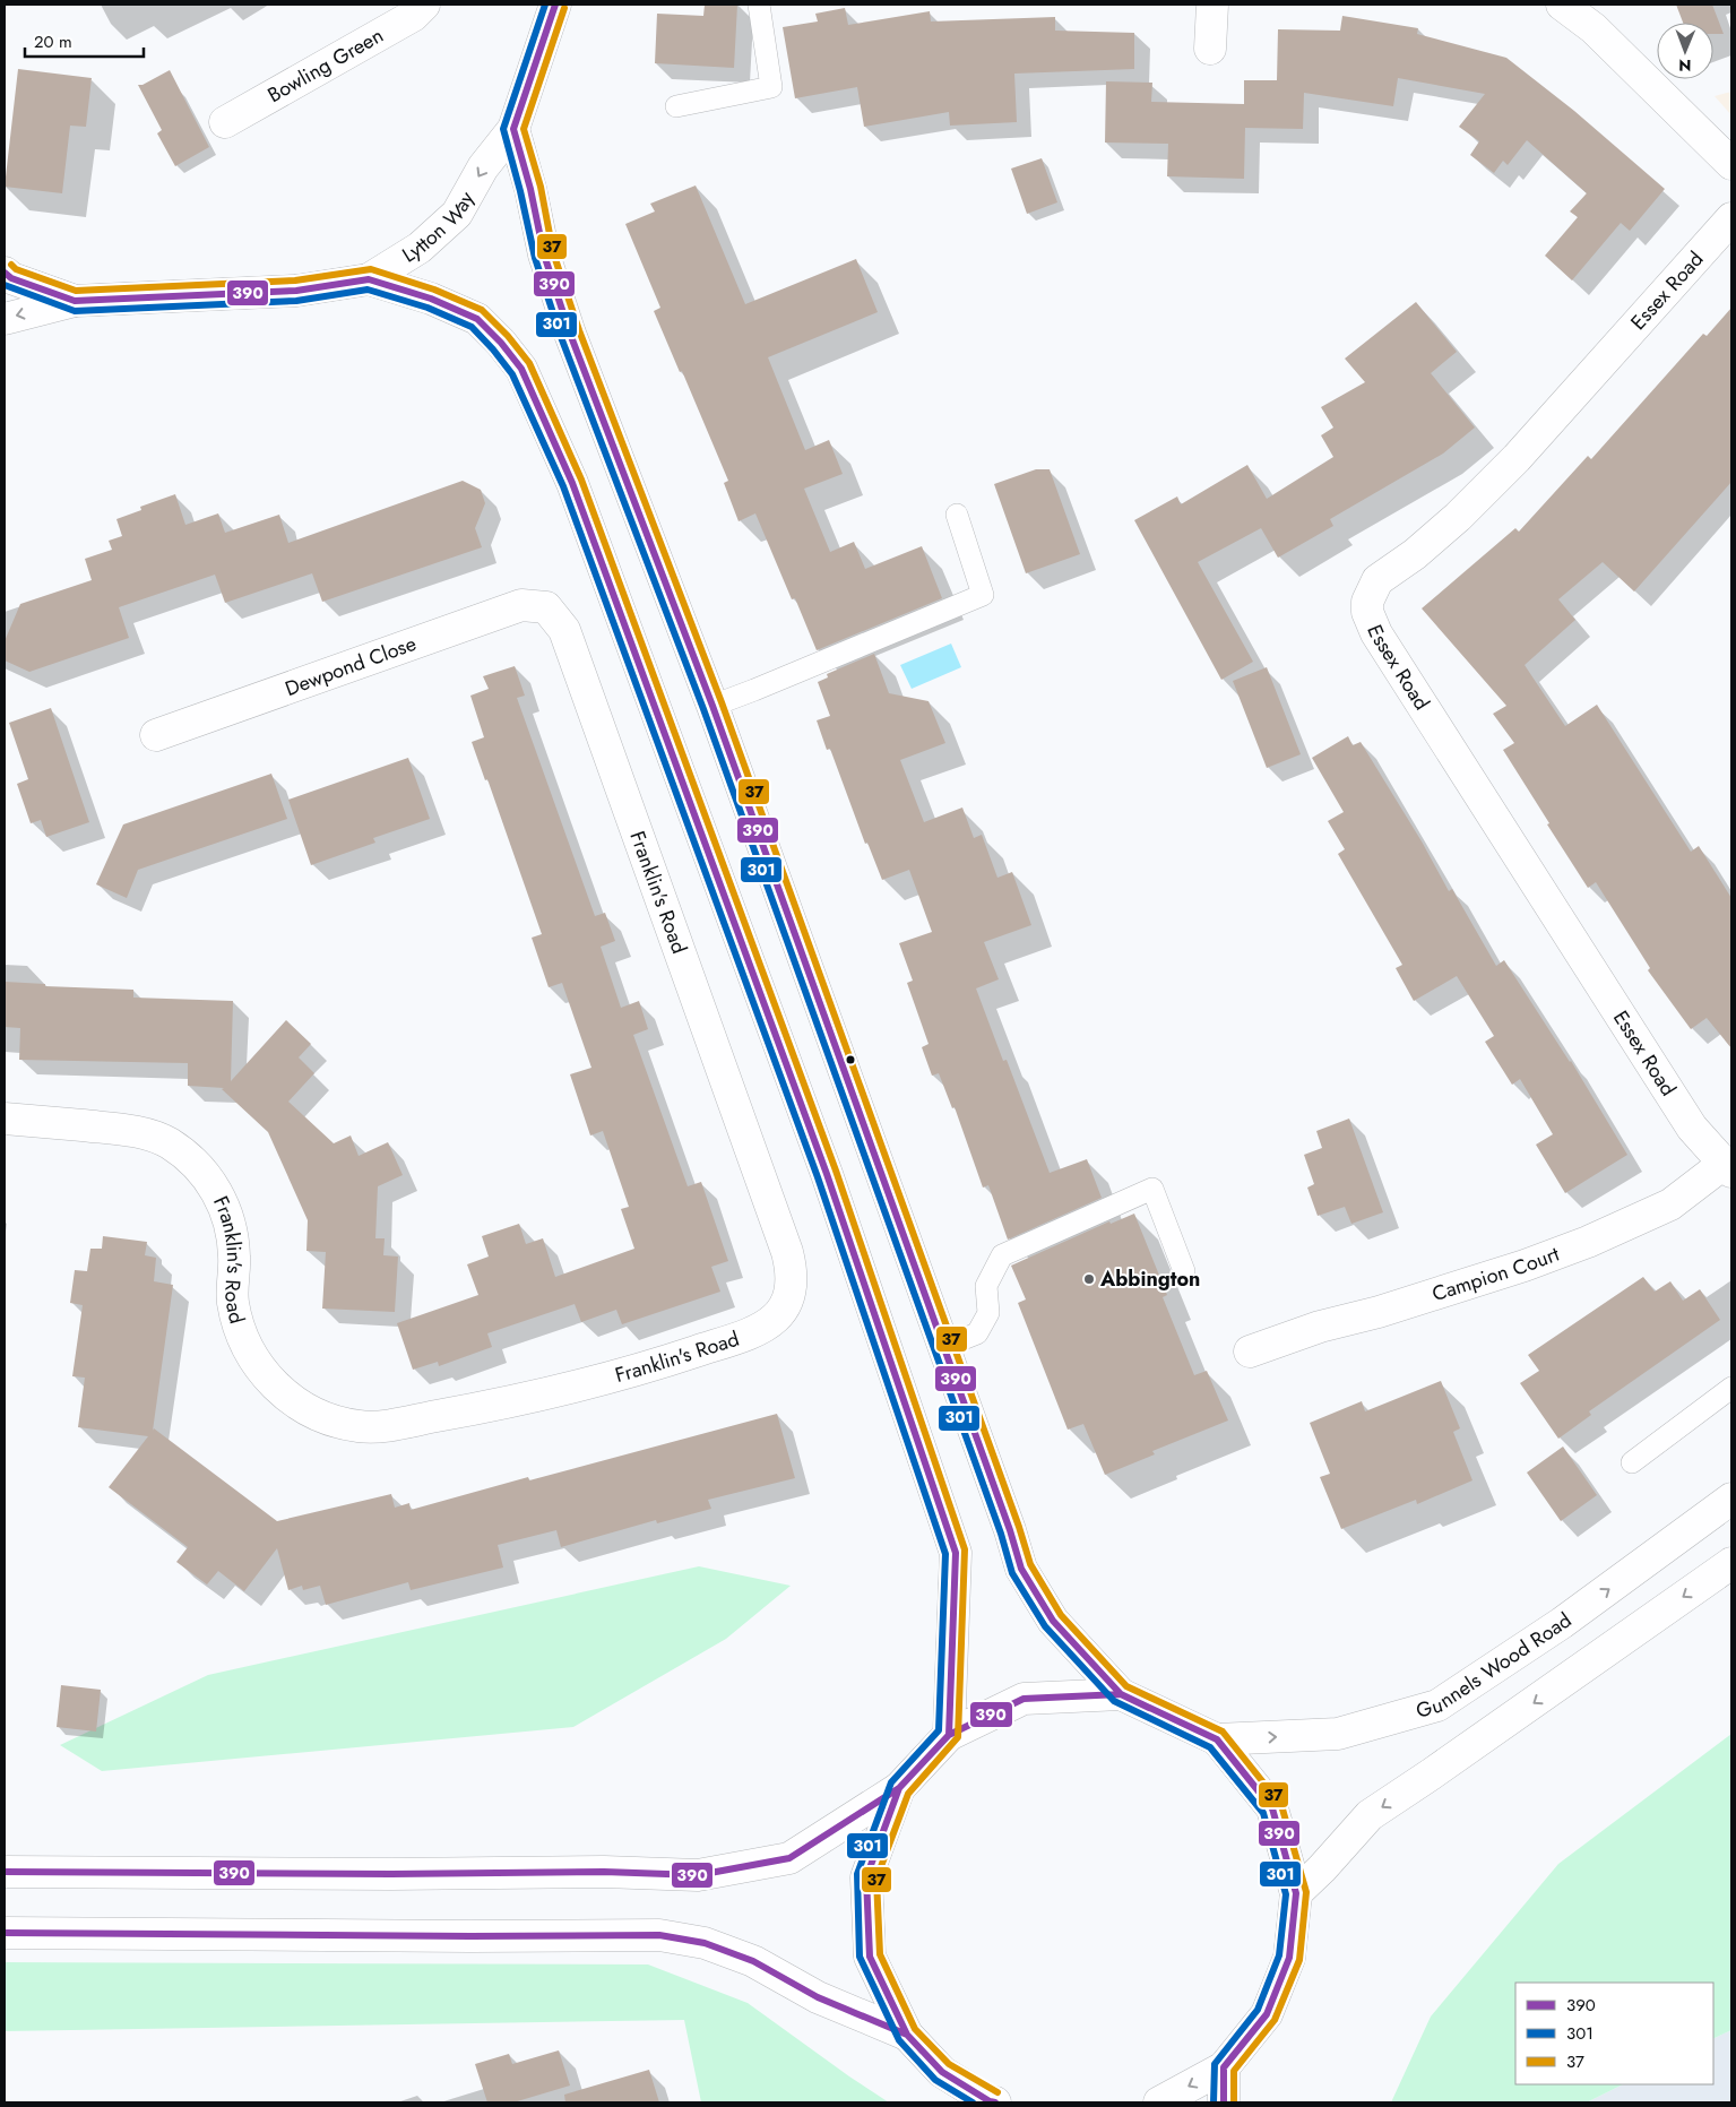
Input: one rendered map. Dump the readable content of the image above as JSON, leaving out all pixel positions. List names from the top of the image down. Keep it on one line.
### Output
{"streets":{"main road":["Bowling Green","Lytton Way","Essex Road","Dewpond Close","Franklin's Road","Campion Court","Gunnels Wood Road"]},"crossings":[["Essex Road","Campion Court"],["Dewpond Close","Franklin's Road"]],"places":["Abbington"],"lines":["transit line 390","transit line 301","transit line 37"],"legend":["390","301","37"],"scale_bar":"20 m","north":"bottom"}
